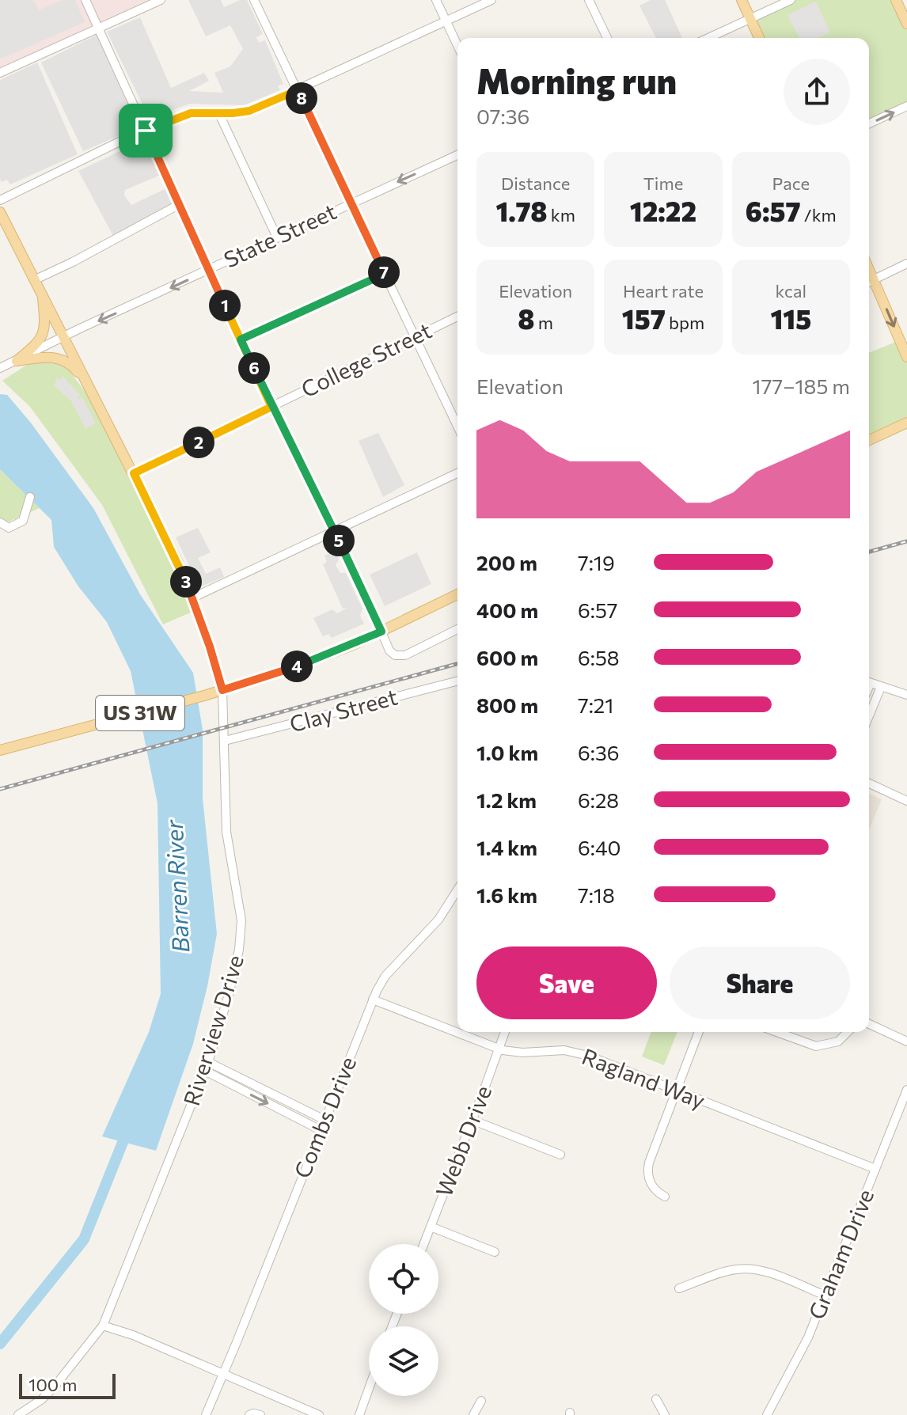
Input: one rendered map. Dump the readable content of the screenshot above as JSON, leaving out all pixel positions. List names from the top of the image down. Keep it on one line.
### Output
{"streets":{"main road":["US 31W","Riverview Drive"],"street":["State Street","College Street","Clay Street","Ragland Way","Combs Drive","Webb Drive","Graham Drive"]},"crossings":[["State Street","Riverview Drive"],["College Street","Riverview Drive"],["Clay Street","Riverview Drive"],["US 31W","Riverview Drive"],["Ragland Way","Combs Drive"],["Ragland Way","Webb Drive"],["Ragland Way","Graham Drive"]],"water":["Barren River"],"scale_bar":"100 m","page":{"heading":["Morning run","07:36"],"pins":["8","7","1","6","2","5","3","4"],"stats":[["Distance","1.78 km"],["Time","12:22"],["Pace","6:57 /km"],["Elevation","8 m"],["Heart rate","157 bpm"],["kcal","115"]],"chart":["Elevation","177–185 m"],"list":[{"name":"200 m","note":"7:19"},{"name":"400 m","note":"6:57"},{"name":"600 m","note":"6:58"},{"name":"800 m","note":"7:21"},{"name":"1.0 km","note":"6:36"},{"name":"1.2 km","note":"6:28"},{"name":"1.4 km","note":"6:40"},{"name":"1.6 km","note":"7:18"}],"buttons":["Save","Share"],"scale":"100 m"}}
